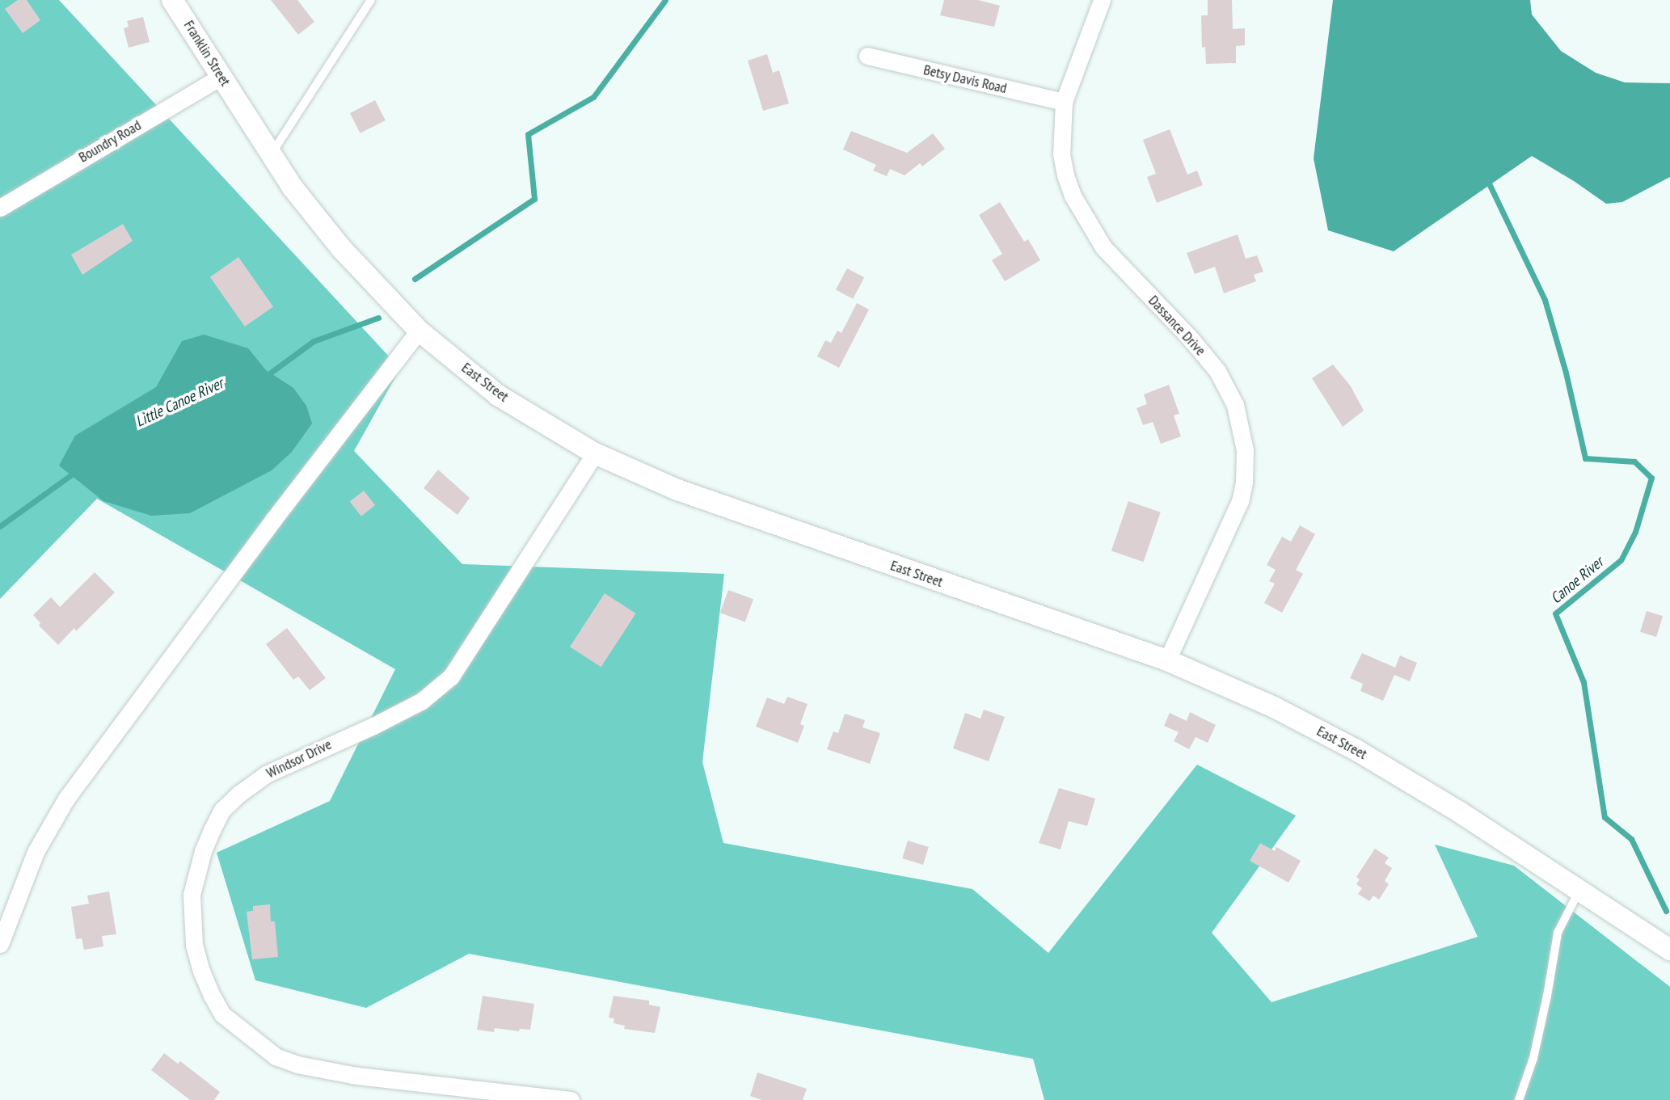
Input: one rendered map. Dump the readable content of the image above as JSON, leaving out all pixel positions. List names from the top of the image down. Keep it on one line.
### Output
{"streets":{"street":["Franklin Street","Betsy Davis Road","Boundry Road","Dassance Drive","East Street","Windsor Drive"]},"crossings":[["Franklin Street","Boundry Road"],["Franklin Street","East Street"],["Betsy Davis Road","Dassance Drive"],["Dassance Drive","East Street"],["East Street","Windsor Drive"]],"water":["Little Canoe River","Canoe River"]}
